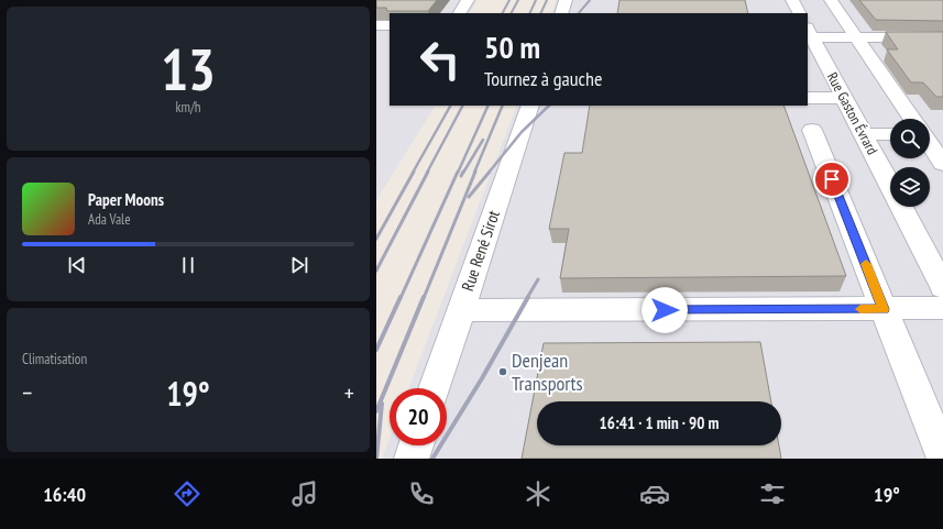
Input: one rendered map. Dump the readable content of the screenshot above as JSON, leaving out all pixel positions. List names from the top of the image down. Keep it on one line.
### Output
{"streets":{"street":["Rue Gaston Évrard","Rue René Sirot"]},"places":["Denjean Transports"],"page":{"tile":[["13","km/h"],"Climatisation"],"turn":["50 m","Tournez à gauche"],"song":["Paper Moons","Ada Vale"],"heat":["−","19°","+"],"limit":"20","trip":"16:41 · 1 min · 90 m","tabs":["16:40","19°"]}}
